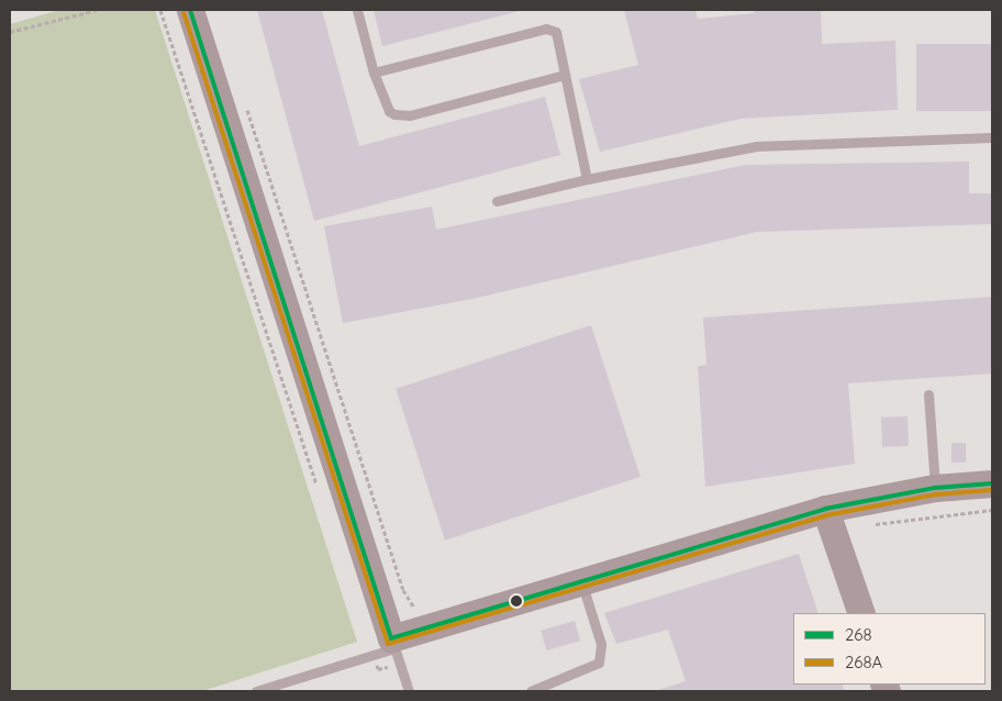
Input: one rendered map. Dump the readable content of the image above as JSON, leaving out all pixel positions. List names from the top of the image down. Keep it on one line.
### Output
{"lines":["transit line 268","transit line 268A"],"legend":["268","268A"]}
